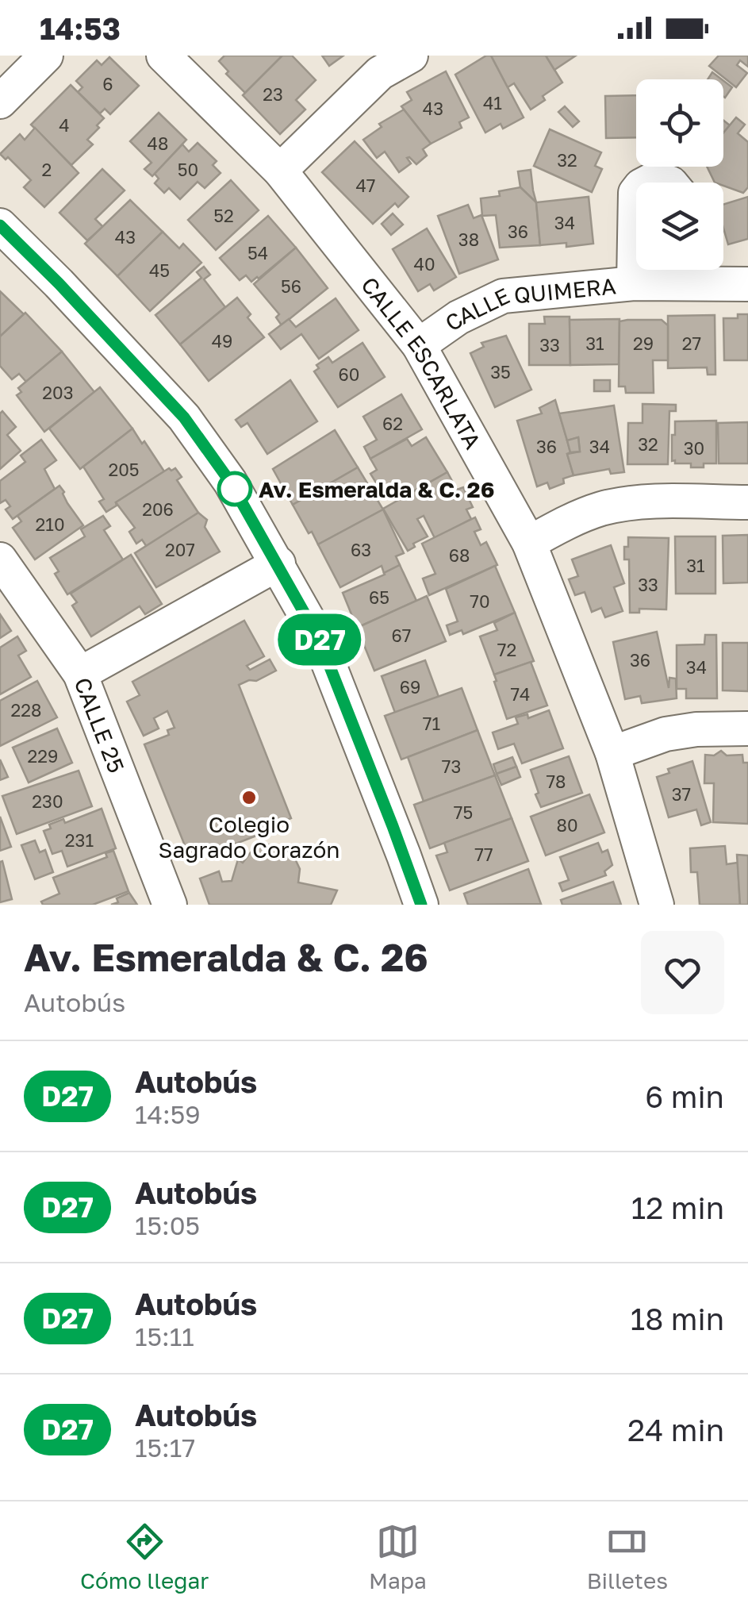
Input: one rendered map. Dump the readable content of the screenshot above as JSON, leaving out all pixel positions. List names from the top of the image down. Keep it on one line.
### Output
{"streets":{"street":["CALLE QUIMERA","CALLE ESCARLATA","CALLE 25"]},"crossings":[["CALLE QUIMERA","CALLE ESCARLATA"]],"places":["Av. Esmeralda & C. 26","Colegio Sagrado Corazón"],"lines":["bus line D27"],"house_numbers":["6","23","41","43","4","48","32","2","50","47","52","34","36","43","38","54","40","45","56","49","31","29","27","33","35","60","203","62","32","36","34","30","205","206","210","207","63","68","31","33","65","70","67","72","36","34","69","74","228","71","229","73","78","37","230","75","80","231","77"],"page":{"status":"14:53","on_map":"D27","heading":["Av. Esmeralda & C. 26","Autobús"],"list":[{"mark":"D27","name":"Autobús","note":"14:59","value":"6 min"},{"mark":"D27","name":"Autobús","note":"15:05","value":"12 min"},{"mark":"D27","name":"Autobús","note":"15:11","value":"18 min"},{"mark":"D27","name":"Autobús","note":"15:17","value":"24 min"}],"tabs":["Cómo llegar","Mapa","Billetes"]}}
